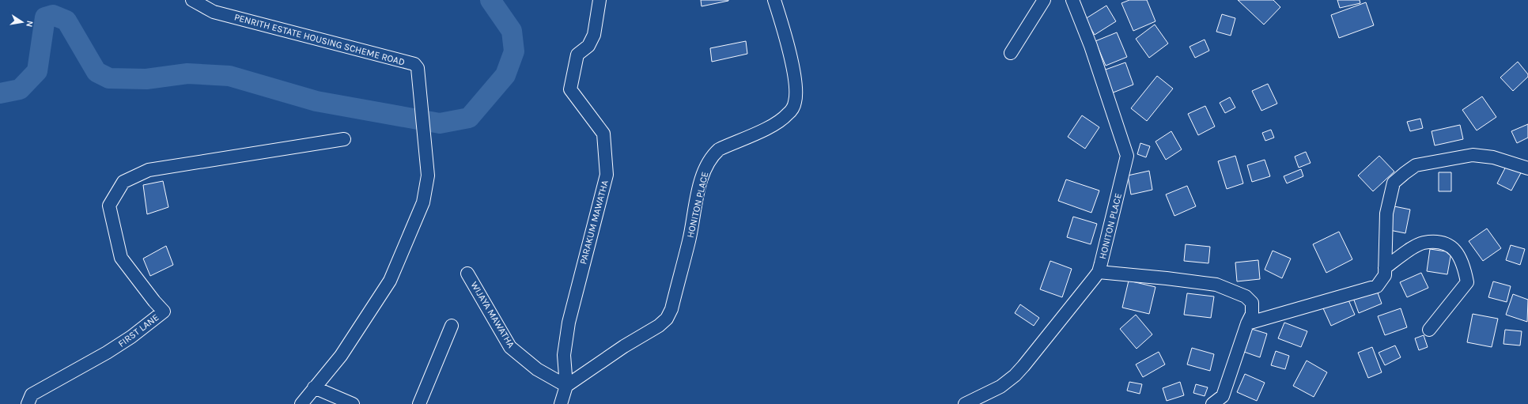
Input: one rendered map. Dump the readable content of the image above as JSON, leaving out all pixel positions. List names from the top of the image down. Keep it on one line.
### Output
{"streets":{"street":["PENRITH ESTATE HOUSING SCHEME ROAD","HONITON PLACE","PARAKUM MAWATHA","WIJAYA MAWATHA","FIRST LANE"]},"crossings":[["HONITON PLACE","PARAKUM MAWATHA"],["HONITON PLACE","WIJAYA MAWATHA"],["PARAKUM MAWATHA","WIJAYA MAWATHA"]],"north":"right"}
